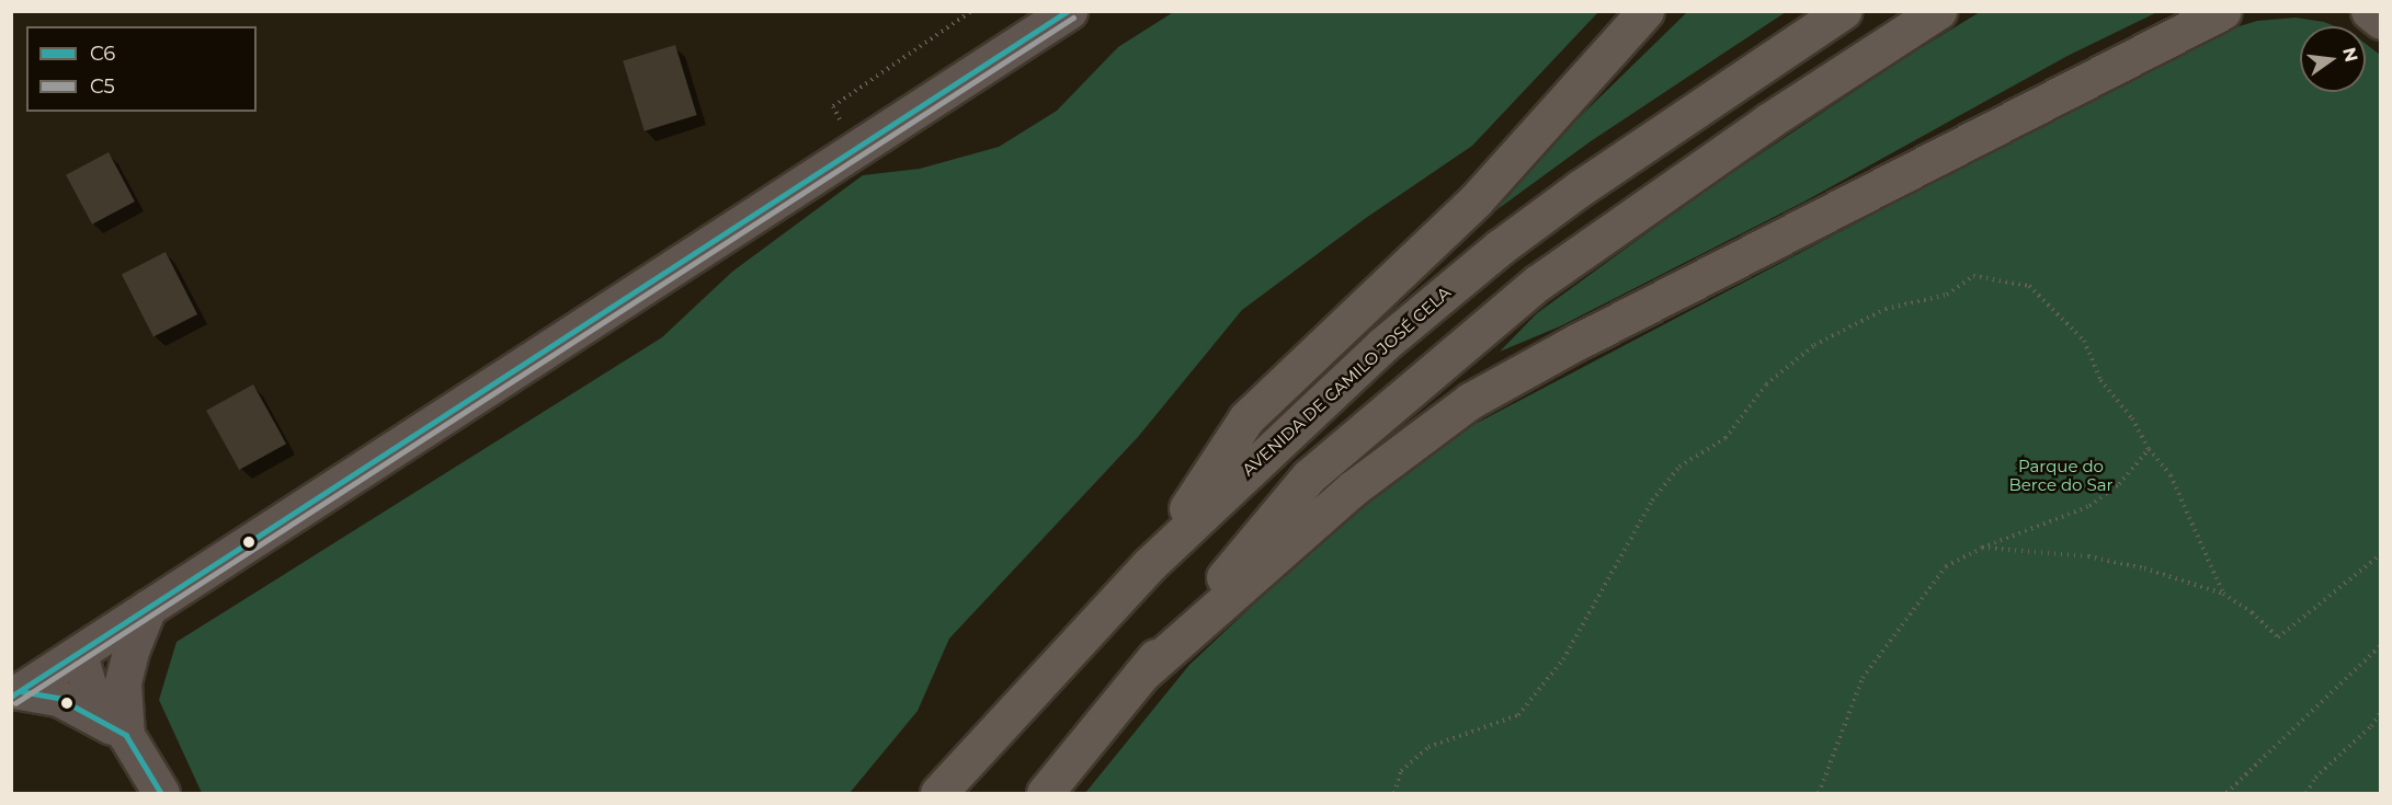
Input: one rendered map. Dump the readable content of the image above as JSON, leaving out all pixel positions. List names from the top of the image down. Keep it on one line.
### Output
{"streets":{"highway":["AVENIDA DE CAMILO JOSÉ CELA"]},"parks":["Parque do Berce do Sar"],"lines":["transit line C6","transit line C5"],"legend":["C6","C5"],"north":"right"}
